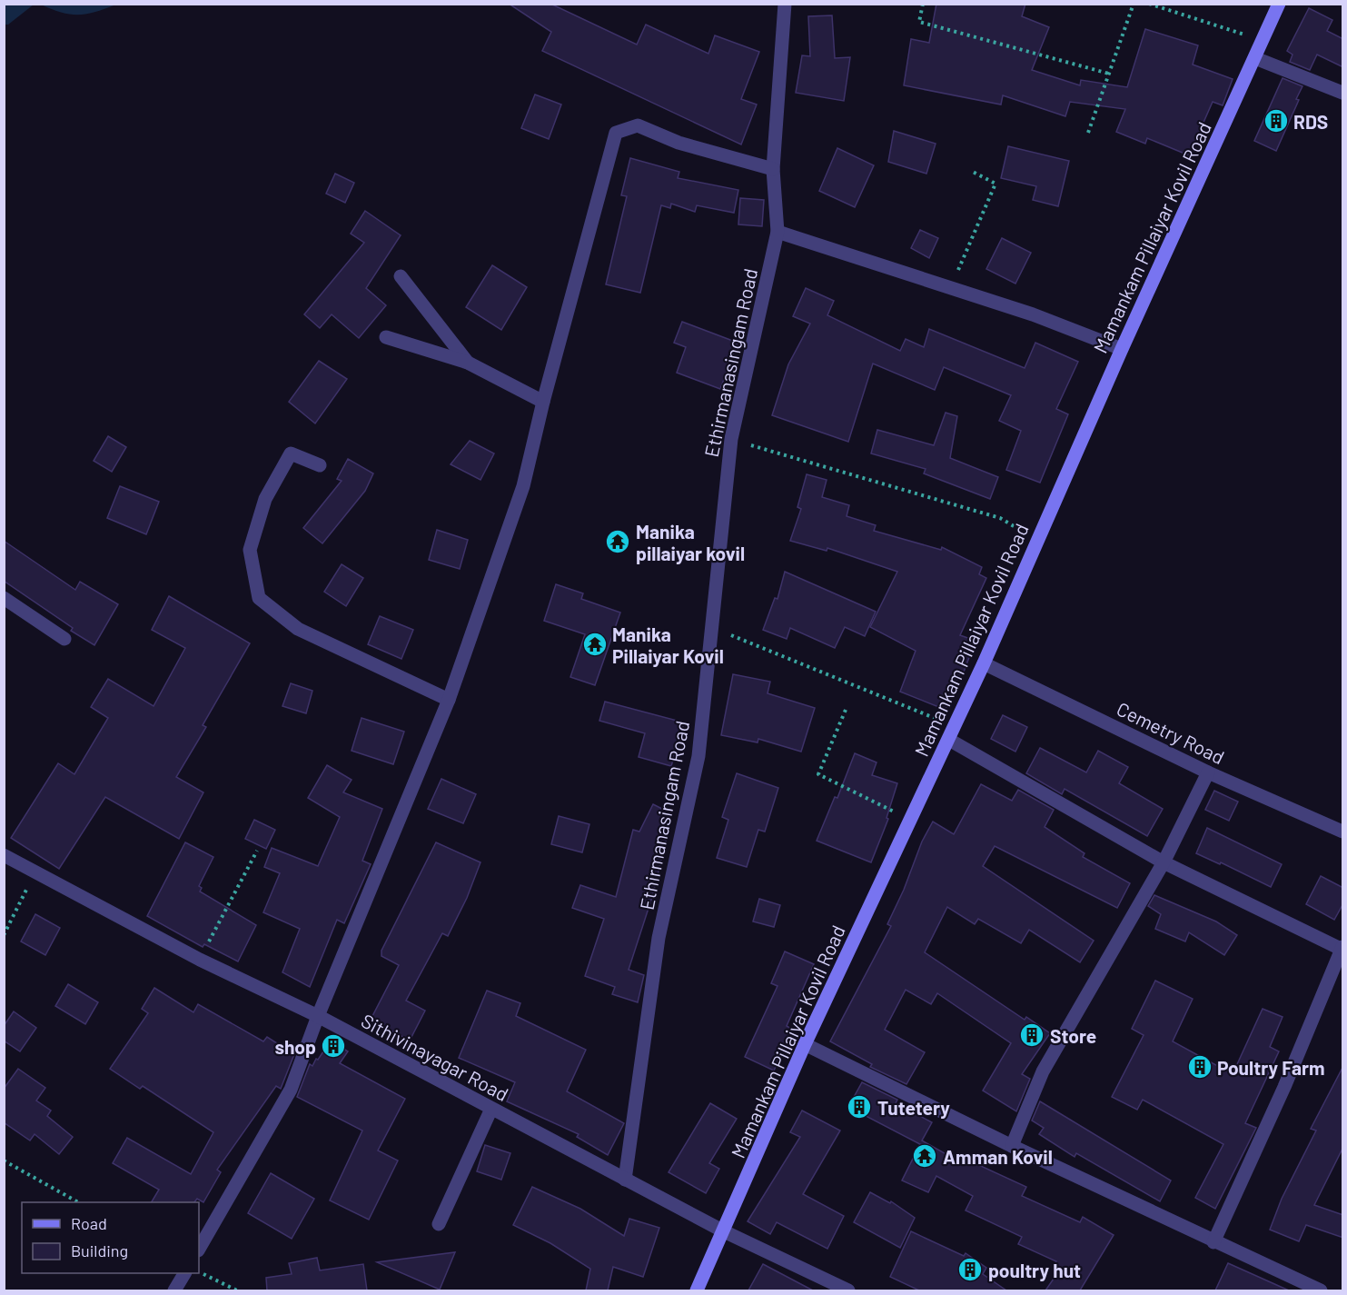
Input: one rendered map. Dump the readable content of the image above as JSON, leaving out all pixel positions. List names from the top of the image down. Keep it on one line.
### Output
{"streets":{"main road":["Mamankam Pillaiyar Kovil Road"],"street":["Ethirmanasingam Road","Cemetry Road","Sithivinayagar Road"]},"crossings":[["Mamankam Pillaiyar Kovil Road","Cemetry Road"],["Mamankam Pillaiyar Kovil Road","Sithivinayagar Road"],["Ethirmanasingam Road","Sithivinayagar Road"]],"places":{"building":["RDS","Store","shop","Poultry Farm","Tutetery","poultry hut"],"temple":["Manika pillaiyar kovil","Manika Pillaiyar Kovil","Amman Kovil"]},"legend":["Road","Building"]}
